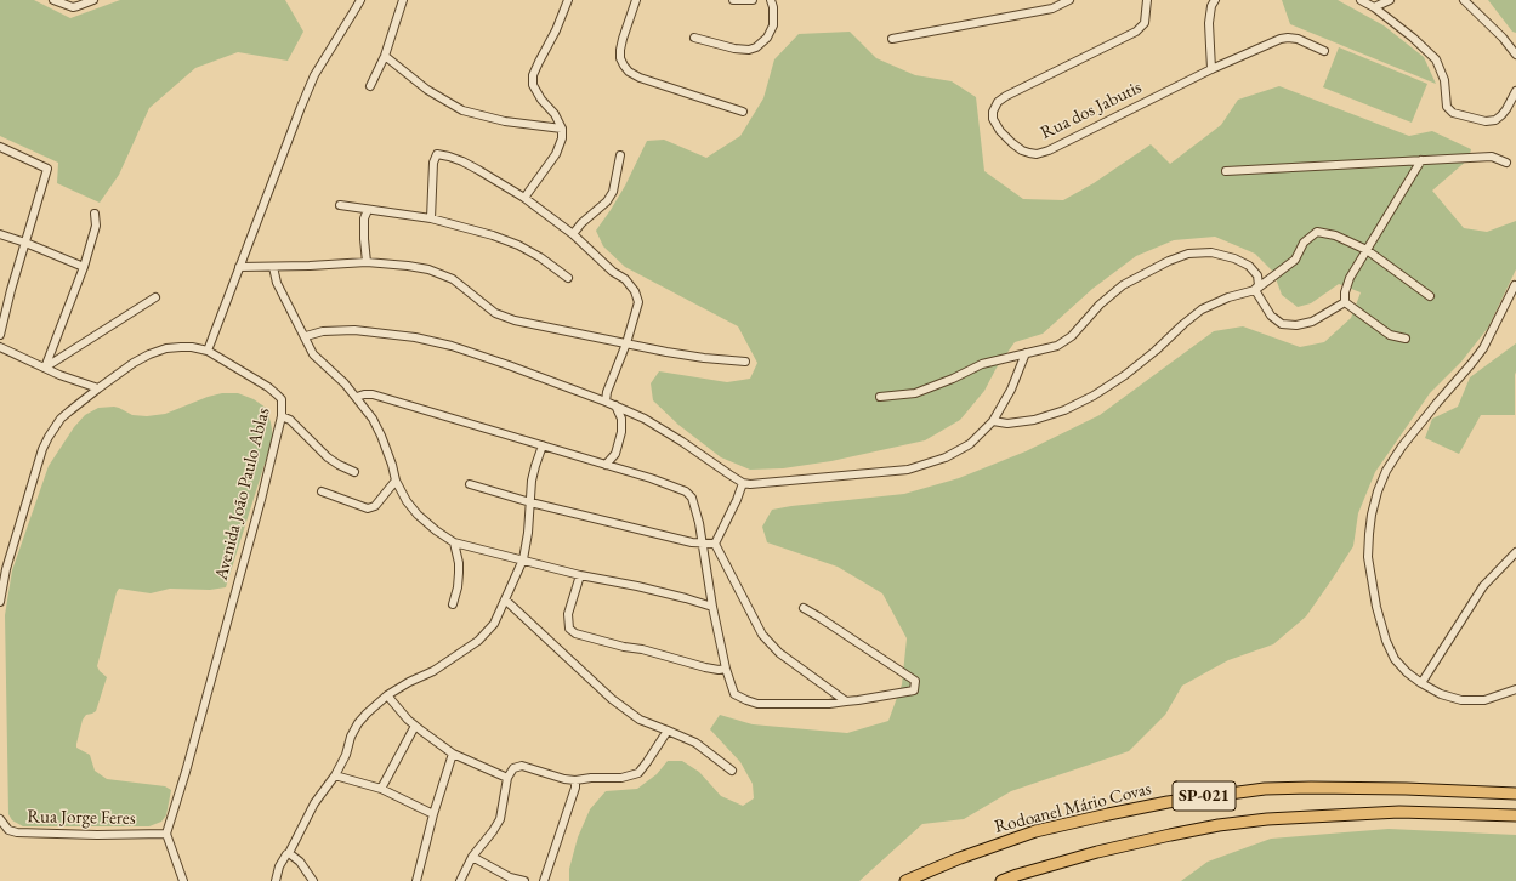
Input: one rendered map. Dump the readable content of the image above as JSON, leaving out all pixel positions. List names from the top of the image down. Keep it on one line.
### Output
{"streets":{"highway":["SP-021","Rodoanel Mário Covas"],"street":["Rua dos Jabutis","Avenida João Paulo Ablas","Rua Jorge Feres"]},"crossings":[["Avenida João Paulo Ablas","Rua Jorge Feres"]]}
